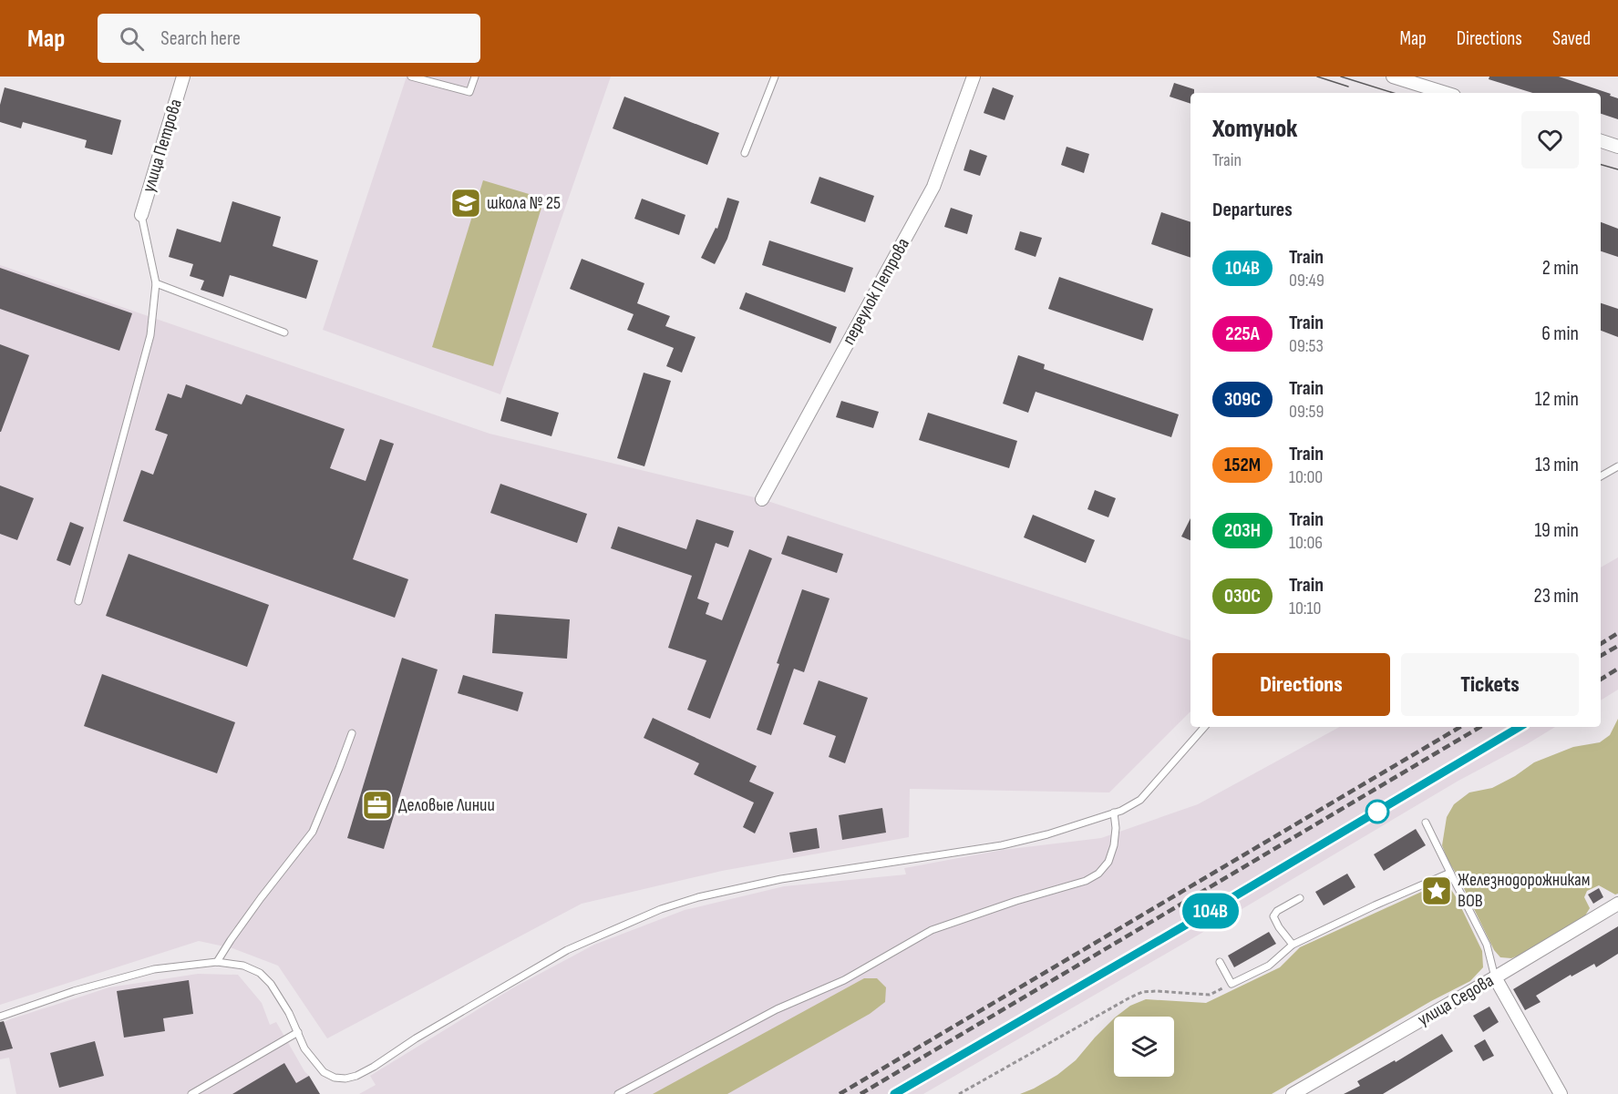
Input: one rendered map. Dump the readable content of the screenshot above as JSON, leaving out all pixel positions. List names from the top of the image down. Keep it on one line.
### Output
{"streets":{"street":["улица Петрова","переулок Петрова","улица Седова"]},"places":{"school or university":["школа № 25"],"office":["Деловые Линии"],"place":["Железнодорожникам ВОВ"]},"page":{"header":"Map","search":"Search here","nav":["Map","Directions","Saved"],"on_map":"104В","heading":[["Хотунок","Train"],"Departures"],"list":[{"mark":"104В","name":"Train","note":"09:49","value":"2 min"},{"mark":"225А","name":"Train","note":"09:53","value":"6 min"},{"mark":"309С","name":"Train","note":"09:59","value":"12 min"},{"mark":"152М","name":"Train","note":"10:00","value":"13 min"},{"mark":"203Н","name":"Train","note":"10:06","value":"19 min"},{"mark":"030C","name":"Train","note":"10:10","value":"23 min"}],"buttons":["Directions","Tickets"]}}
